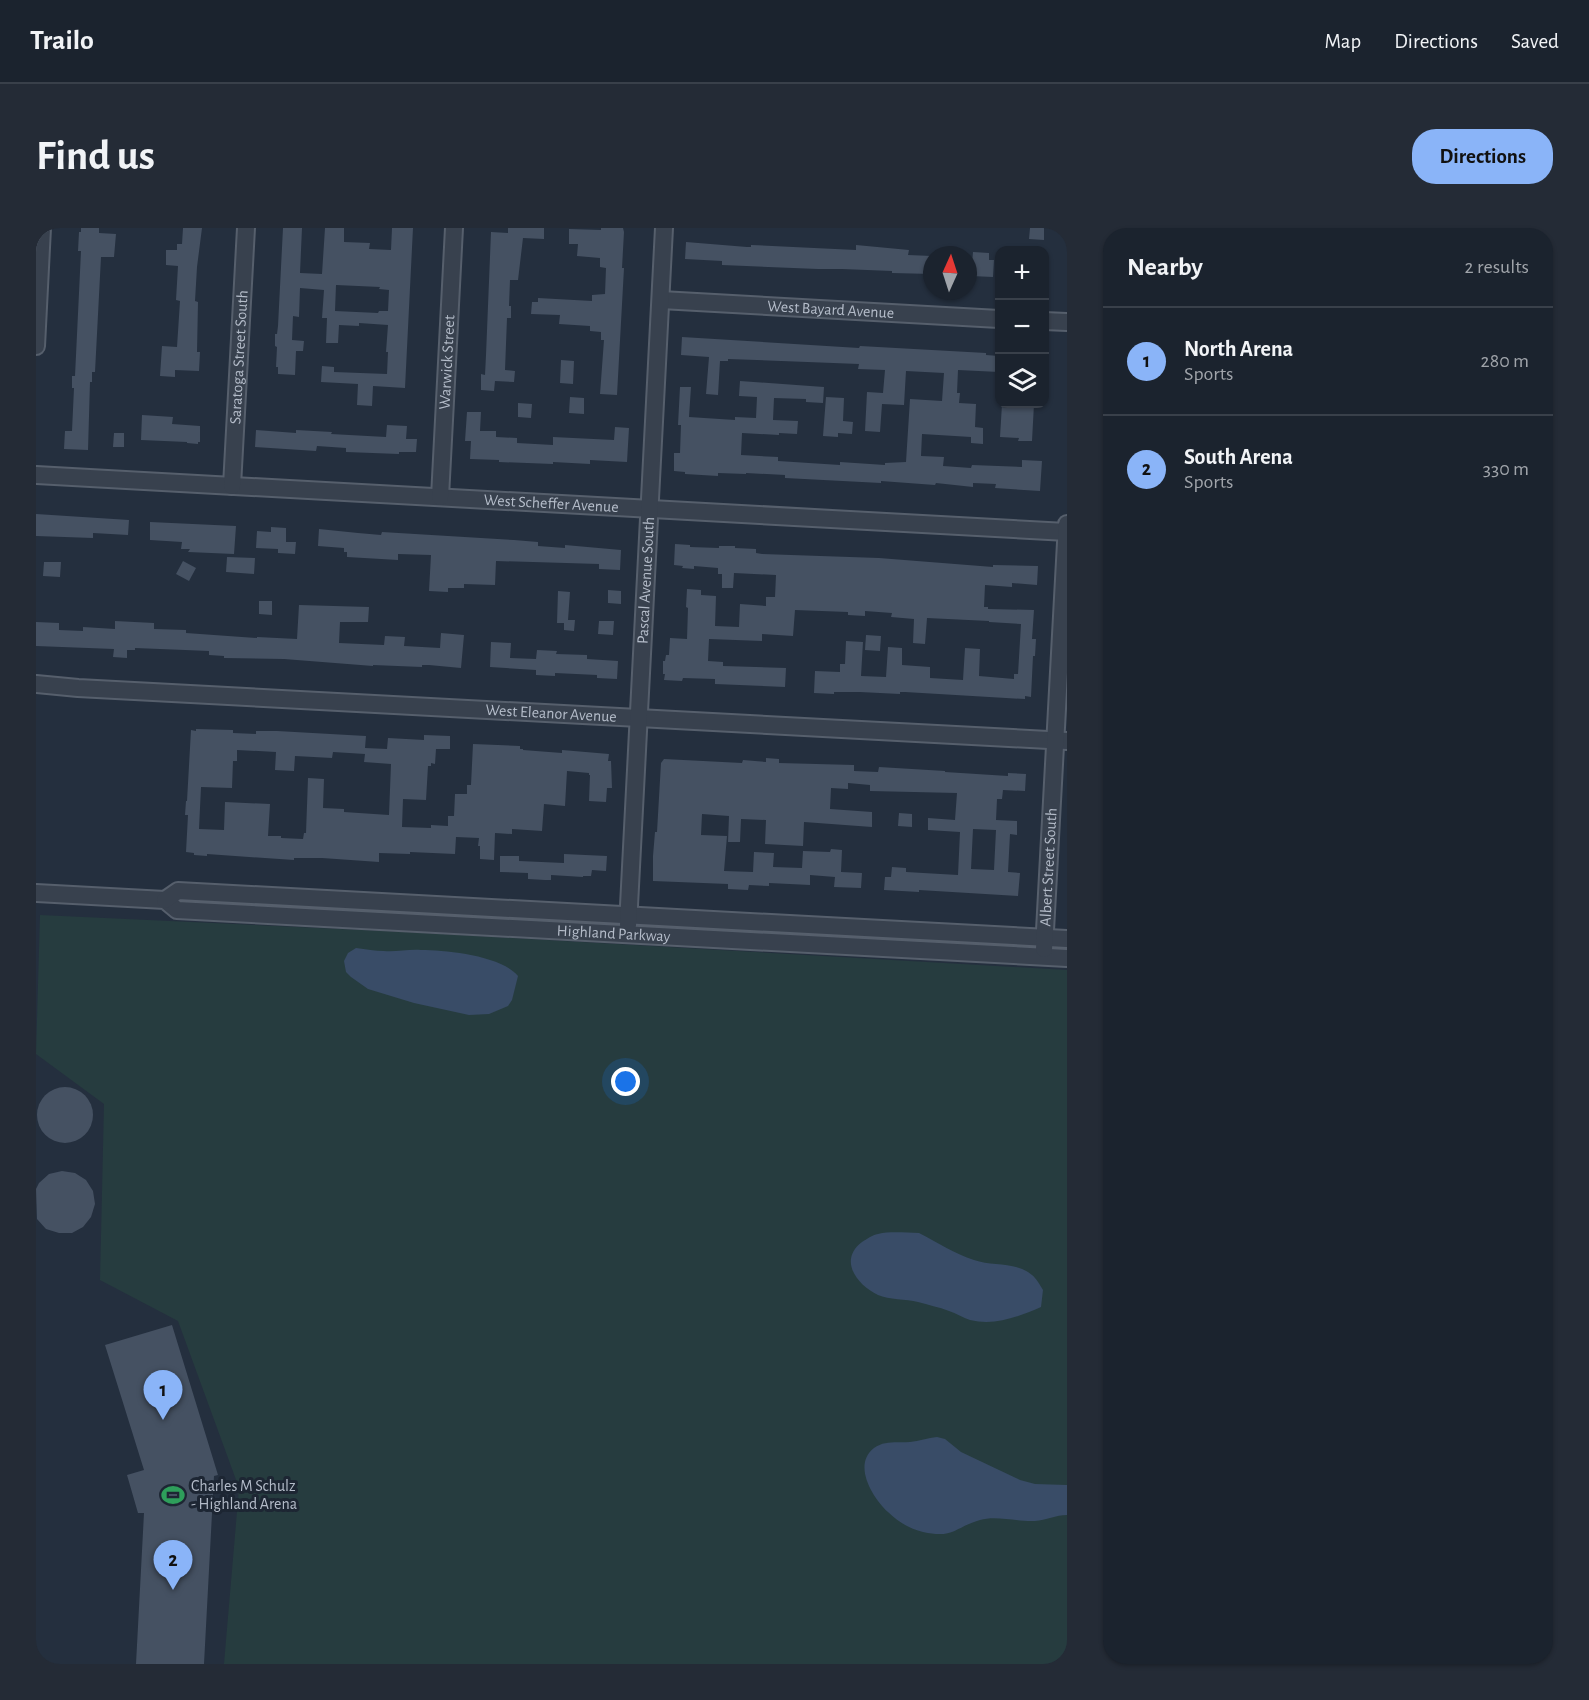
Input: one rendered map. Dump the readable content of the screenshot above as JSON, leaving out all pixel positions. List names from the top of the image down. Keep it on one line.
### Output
{"streets":{"street":["West Bayard Avenue","Saratoga Street South","Warwick Street","West Scheffer Avenue","Pascal Avenue South","West Eleanor Avenue","Albert Street South","Highland Parkway"]},"crossings":[["West Bayard Avenue","Pascal Avenue South"],["Saratoga Street South","West Scheffer Avenue"],["Warwick Street","West Scheffer Avenue"],["West Scheffer Avenue","Pascal Avenue South"],["West Scheffer Avenue","Albert Street South"],["Pascal Avenue South","West Eleanor Avenue"],["Pascal Avenue South","Highland Parkway"],["West Eleanor Avenue","Albert Street South"],["Albert Street South","Highland Parkway"]],"places":{"sports":["Charles M Schulz - Highland Arena"]},"north":"top","page":{"header":"Trailo","nav":["Map","Directions","Saved"],"buttons":"Directions","title":"Find us","heading":["Nearby","2 results"],"map_buttons":["+","−"],"list":[{"mark":"1","name":"North Arena","note":"Sports","value":"280 m"},{"mark":"2","name":"South Arena","note":"Sports","value":"330 m"}],"pins":["1","2"]}}
